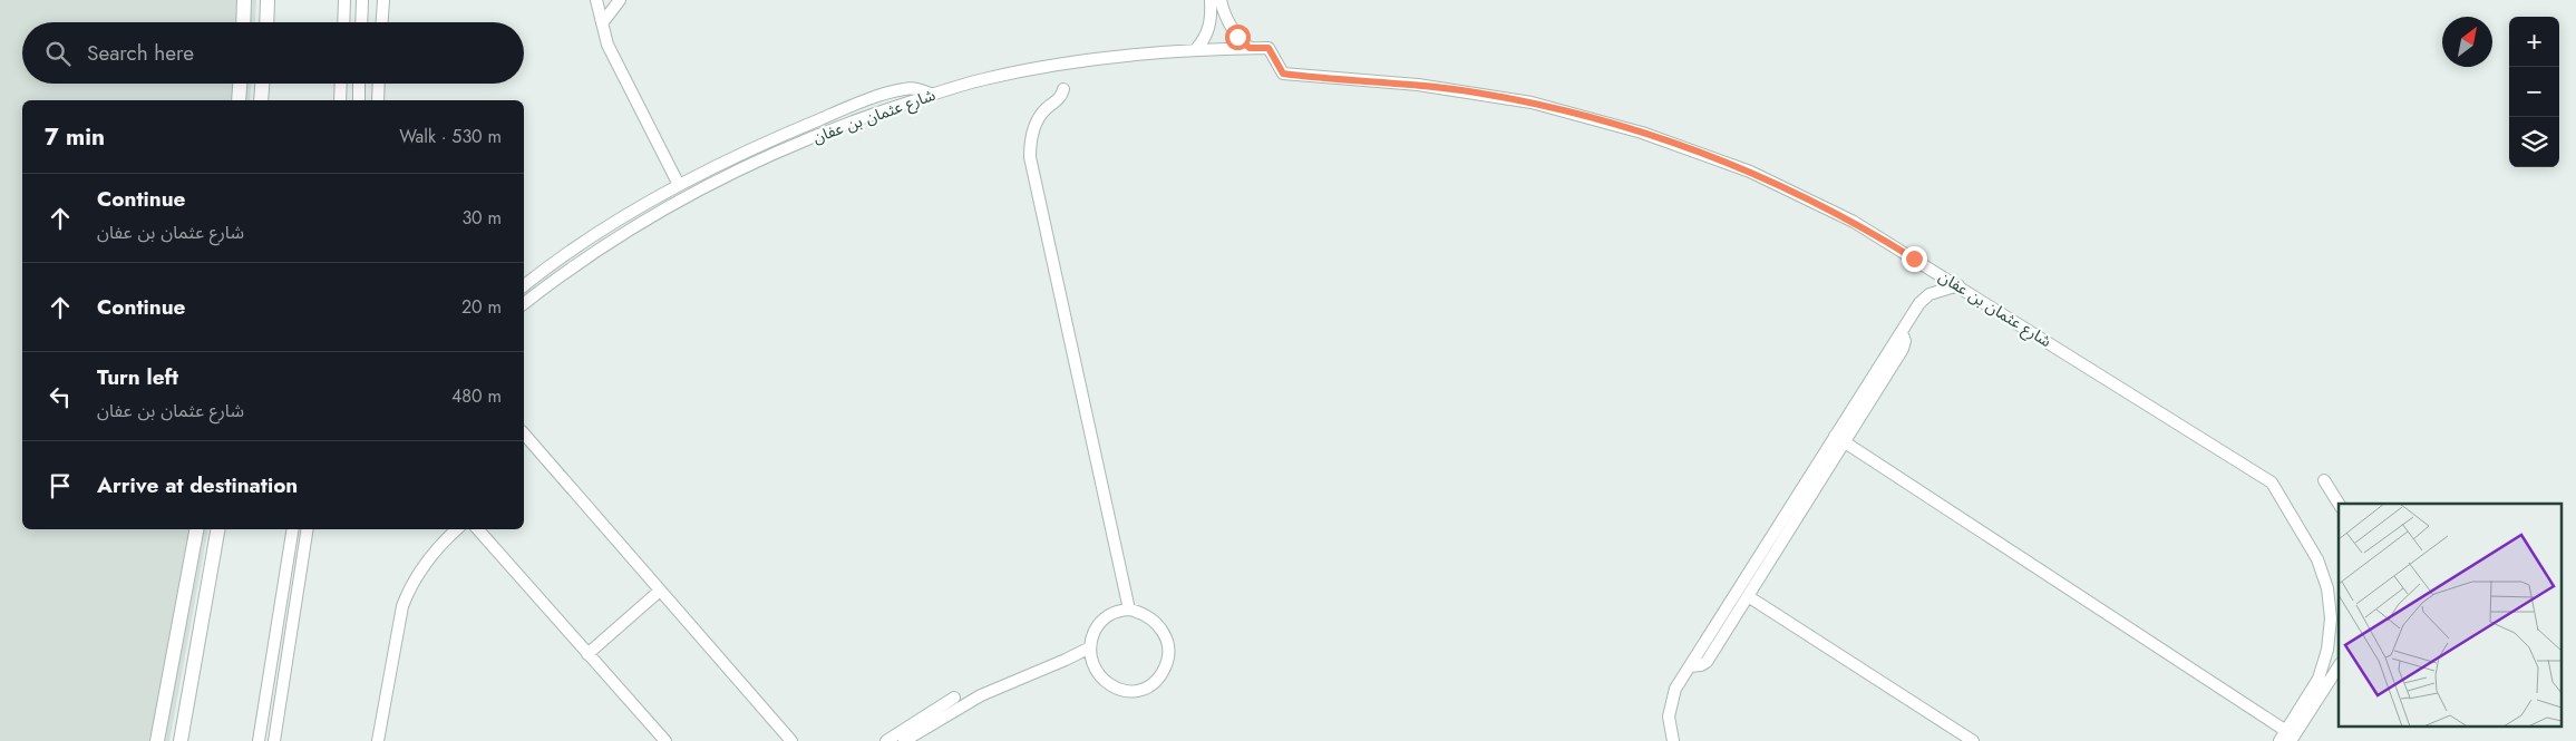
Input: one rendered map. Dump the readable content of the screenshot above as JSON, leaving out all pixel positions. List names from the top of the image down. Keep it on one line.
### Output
{"streets":{"street":["شارع عثمان بن عفان"]},"north":"top right","page":{"map_buttons":["+","−"],"search":"Search here","heading":["7 min","Walk · 530 m"],"list":[["Continue","شارع عثمان بن عفان","30 m"],["Continue","20 m"],["Turn left","شارع عثمان بن عفان","480 m"],"Arrive at destination"]}}
